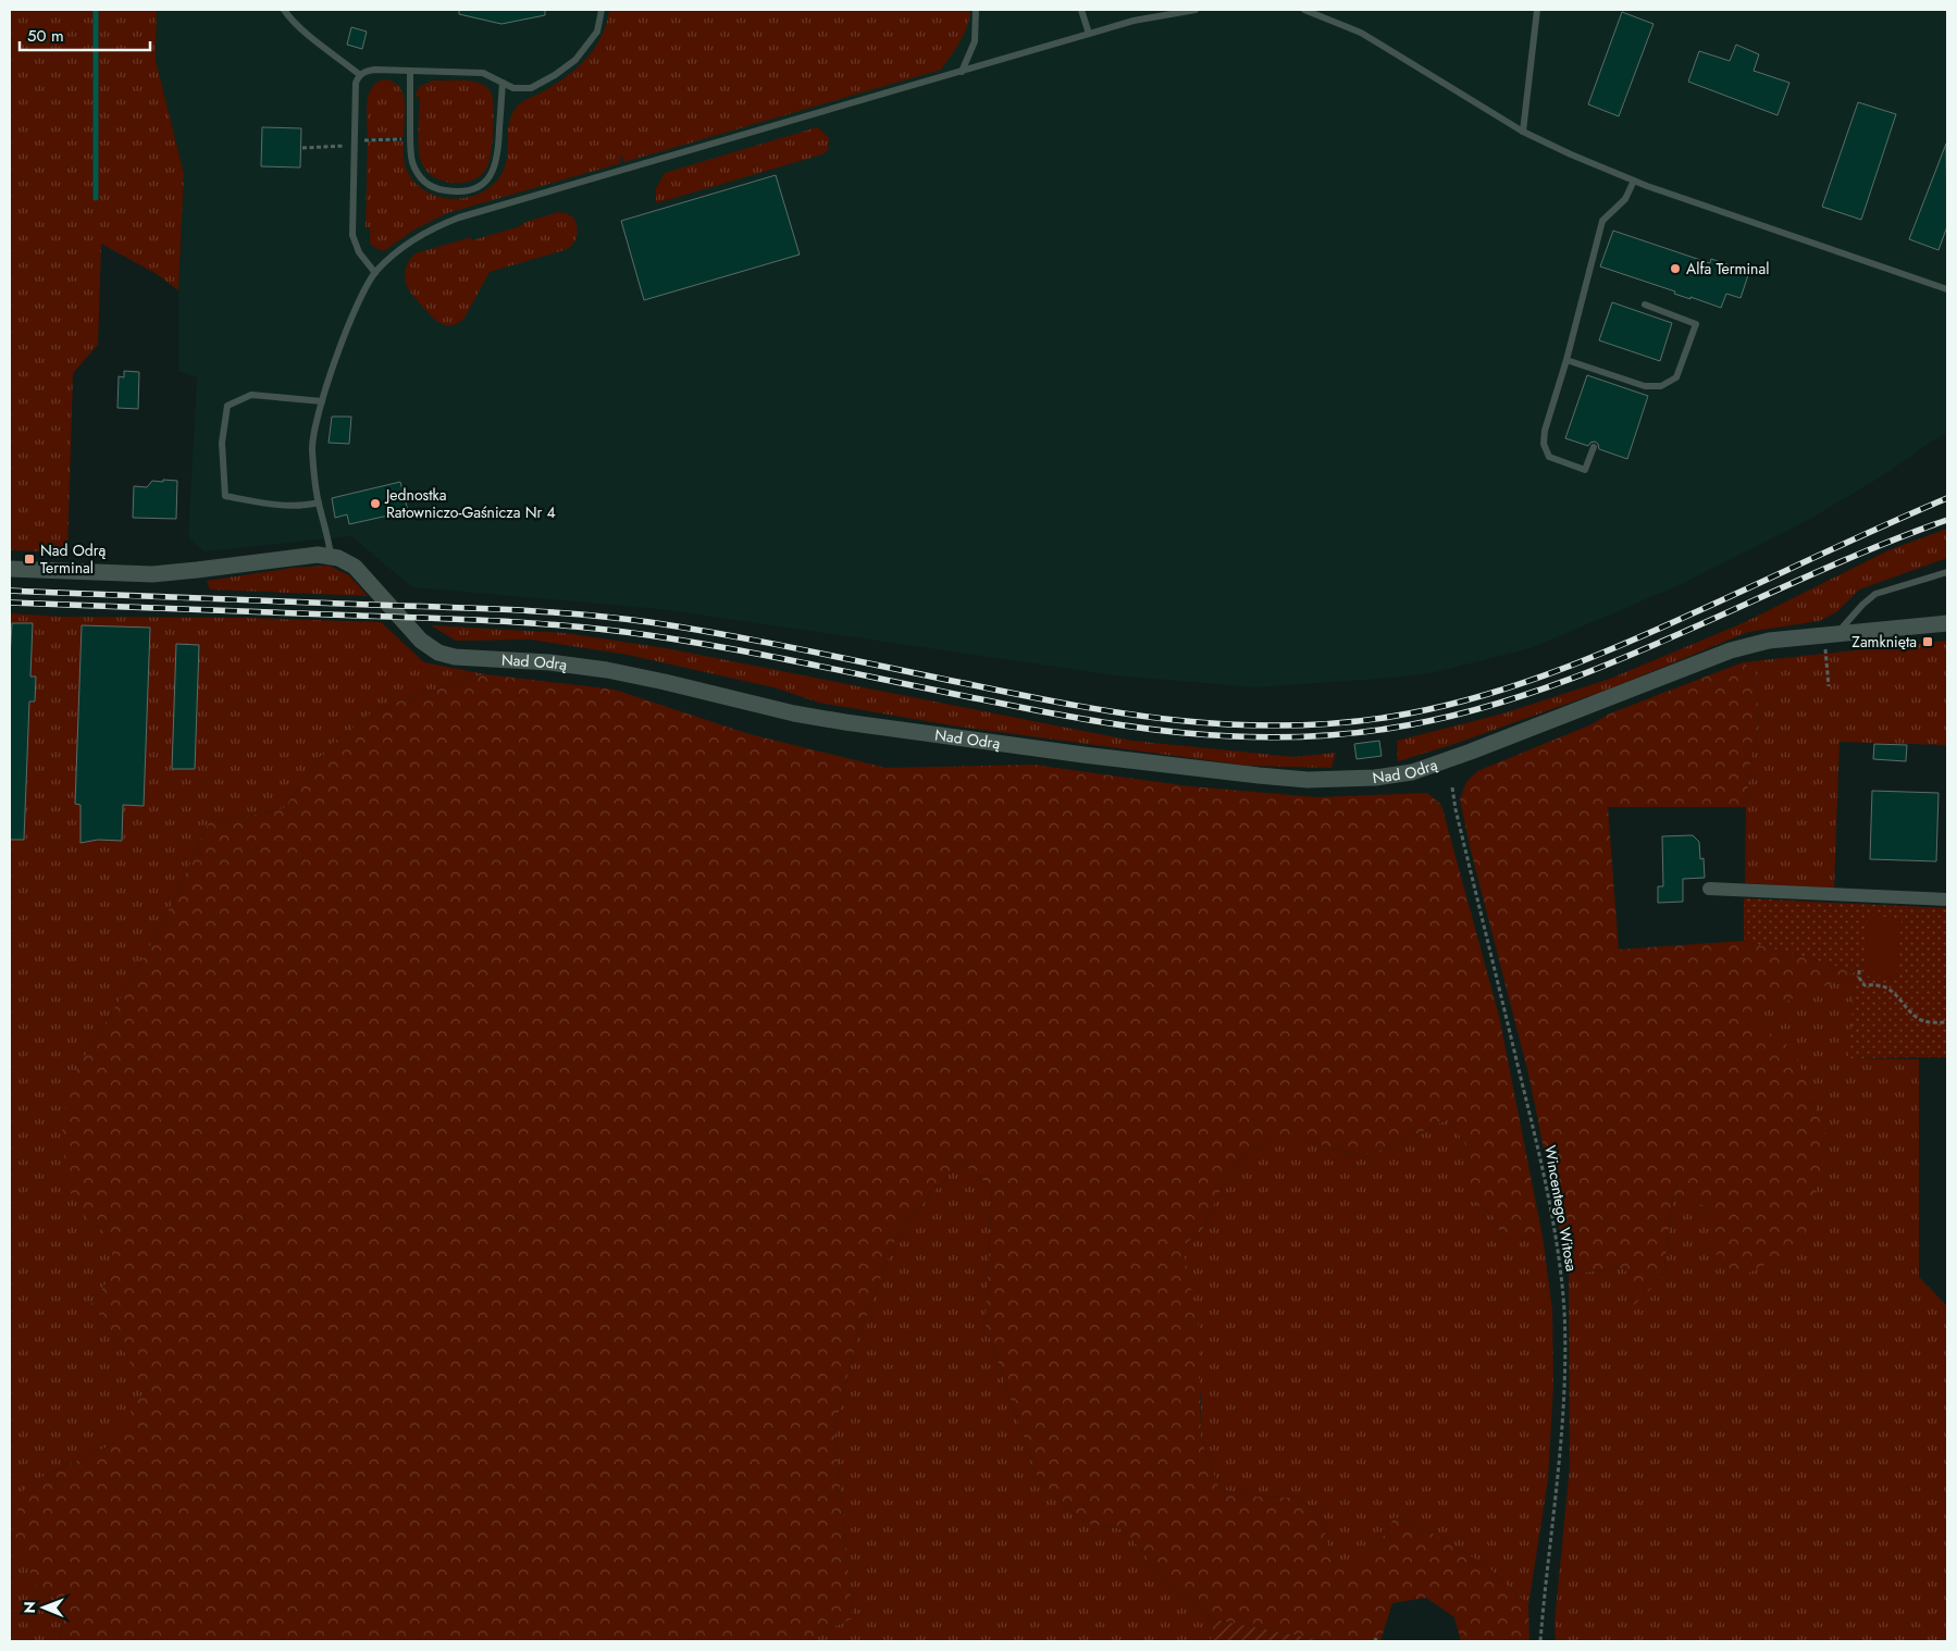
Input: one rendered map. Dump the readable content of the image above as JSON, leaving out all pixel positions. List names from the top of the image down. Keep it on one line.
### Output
{"streets":{"street":["Nad Odrą"],"path":["Wincentego Witosa"]},"places":{"other":["Alfa Terminal","Jednostka Ratowniczo-Gaśnicza Nr 4"],"transit":["Nad Odrą Terminal","Zamknięta"]},"scale_bar":"50 m","north":"left"}
